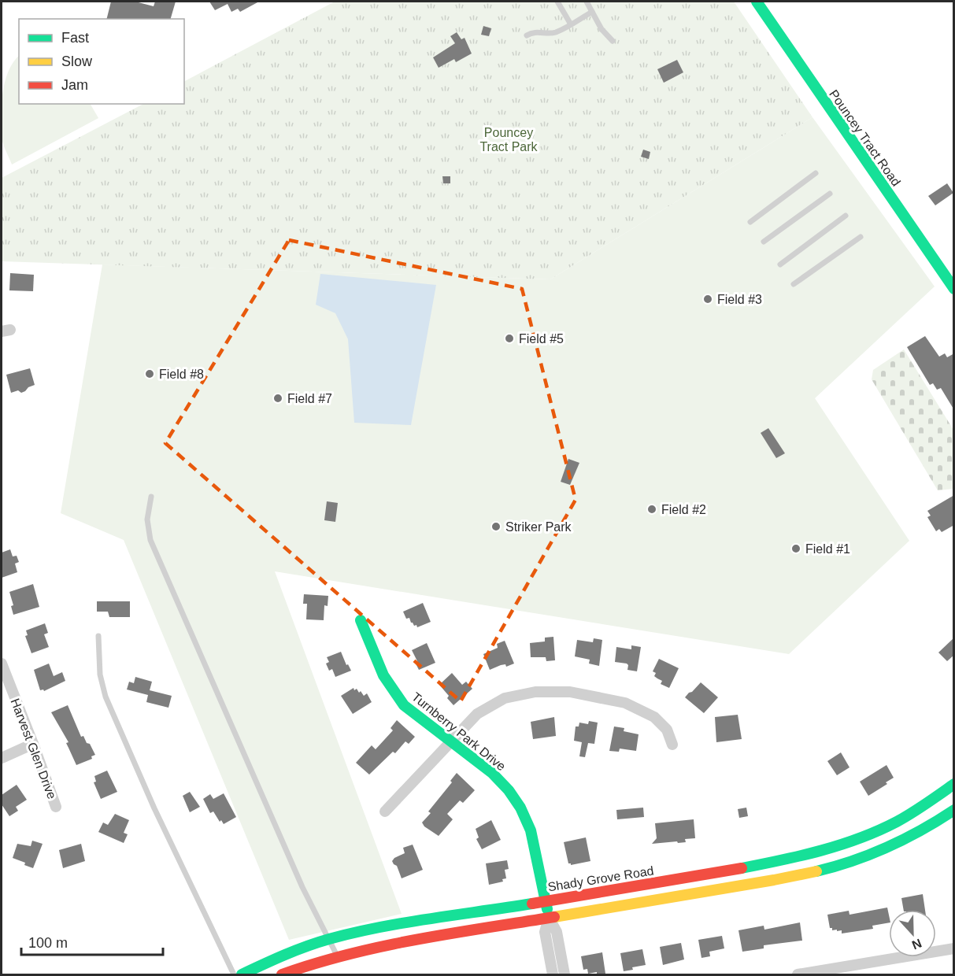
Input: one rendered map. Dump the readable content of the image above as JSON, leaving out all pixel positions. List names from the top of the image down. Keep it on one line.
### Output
{"streets":{"main road":["Pouncey Tract Road","Turnberry Park Drive","Shady Grove Road"],"street":["Harvest Glen Drive"]},"crossings":[["Turnberry Park Drive","Shady Grove Road"]],"parks":["Pouncey Tract Park"],"places":["Field #3","Field #5","Field #8","Field #7","Field #2","Striker Park","Field #1"],"legend":["Fast","Slow","Jam"],"scale_bar":"100 m","north":"bottom"}
